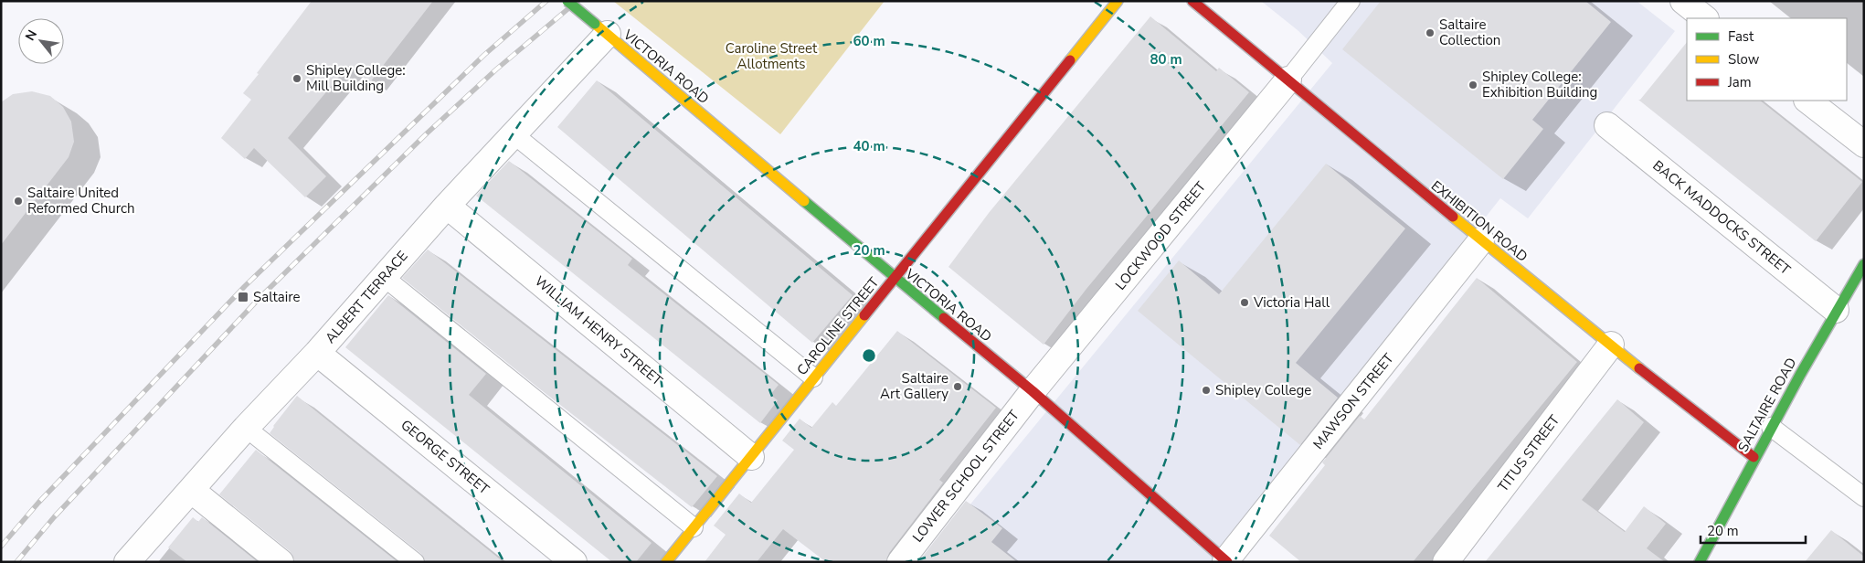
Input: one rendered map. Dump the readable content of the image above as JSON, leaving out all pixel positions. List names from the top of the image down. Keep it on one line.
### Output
{"streets":{"street":["VICTORIA ROAD","BACK MADDOCKS STREET","EXHIBITION ROAD","LOCKWOOD STREET","ALBERT TERRACE","CAROLINE STREET","WILLIAM HENRY STREET","MAWSON STREET","SALTAIRE ROAD","TITUS STREET","GEORGE STREET","LOWER SCHOOL STREET"]},"crossings":[["VICTORIA ROAD","LOCKWOOD STREET"],["VICTORIA ROAD","ALBERT TERRACE"],["VICTORIA ROAD","CAROLINE STREET"],["VICTORIA ROAD","MAWSON STREET"],["VICTORIA ROAD","LOWER SCHOOL STREET"],["BACK MADDOCKS STREET","SALTAIRE ROAD"],["EXHIBITION ROAD","LOCKWOOD STREET"],["EXHIBITION ROAD","MAWSON STREET"],["EXHIBITION ROAD","SALTAIRE ROAD"],["EXHIBITION ROAD","TITUS STREET"],["LOCKWOOD STREET","LOWER SCHOOL STREET"],["ALBERT TERRACE","WILLIAM HENRY STREET"],["ALBERT TERRACE","GEORGE STREET"],["CAROLINE STREET","WILLIAM HENRY STREET"]],"parks":["Caroline Street Allotments"],"places":{"other":["Saltaire Collection","Shipley College: Mill Building","Shipley College: Exhibition Building","Saltaire United Reformed Church","Victoria Hall","Saltaire Art Gallery","Shipley College"],"transit":["Saltaire"]},"legend":["Fast","Slow","Jam"],"scale_bar":"20 m","north":"top left","rings":["60 m","80 m","40 m","20 m"]}
